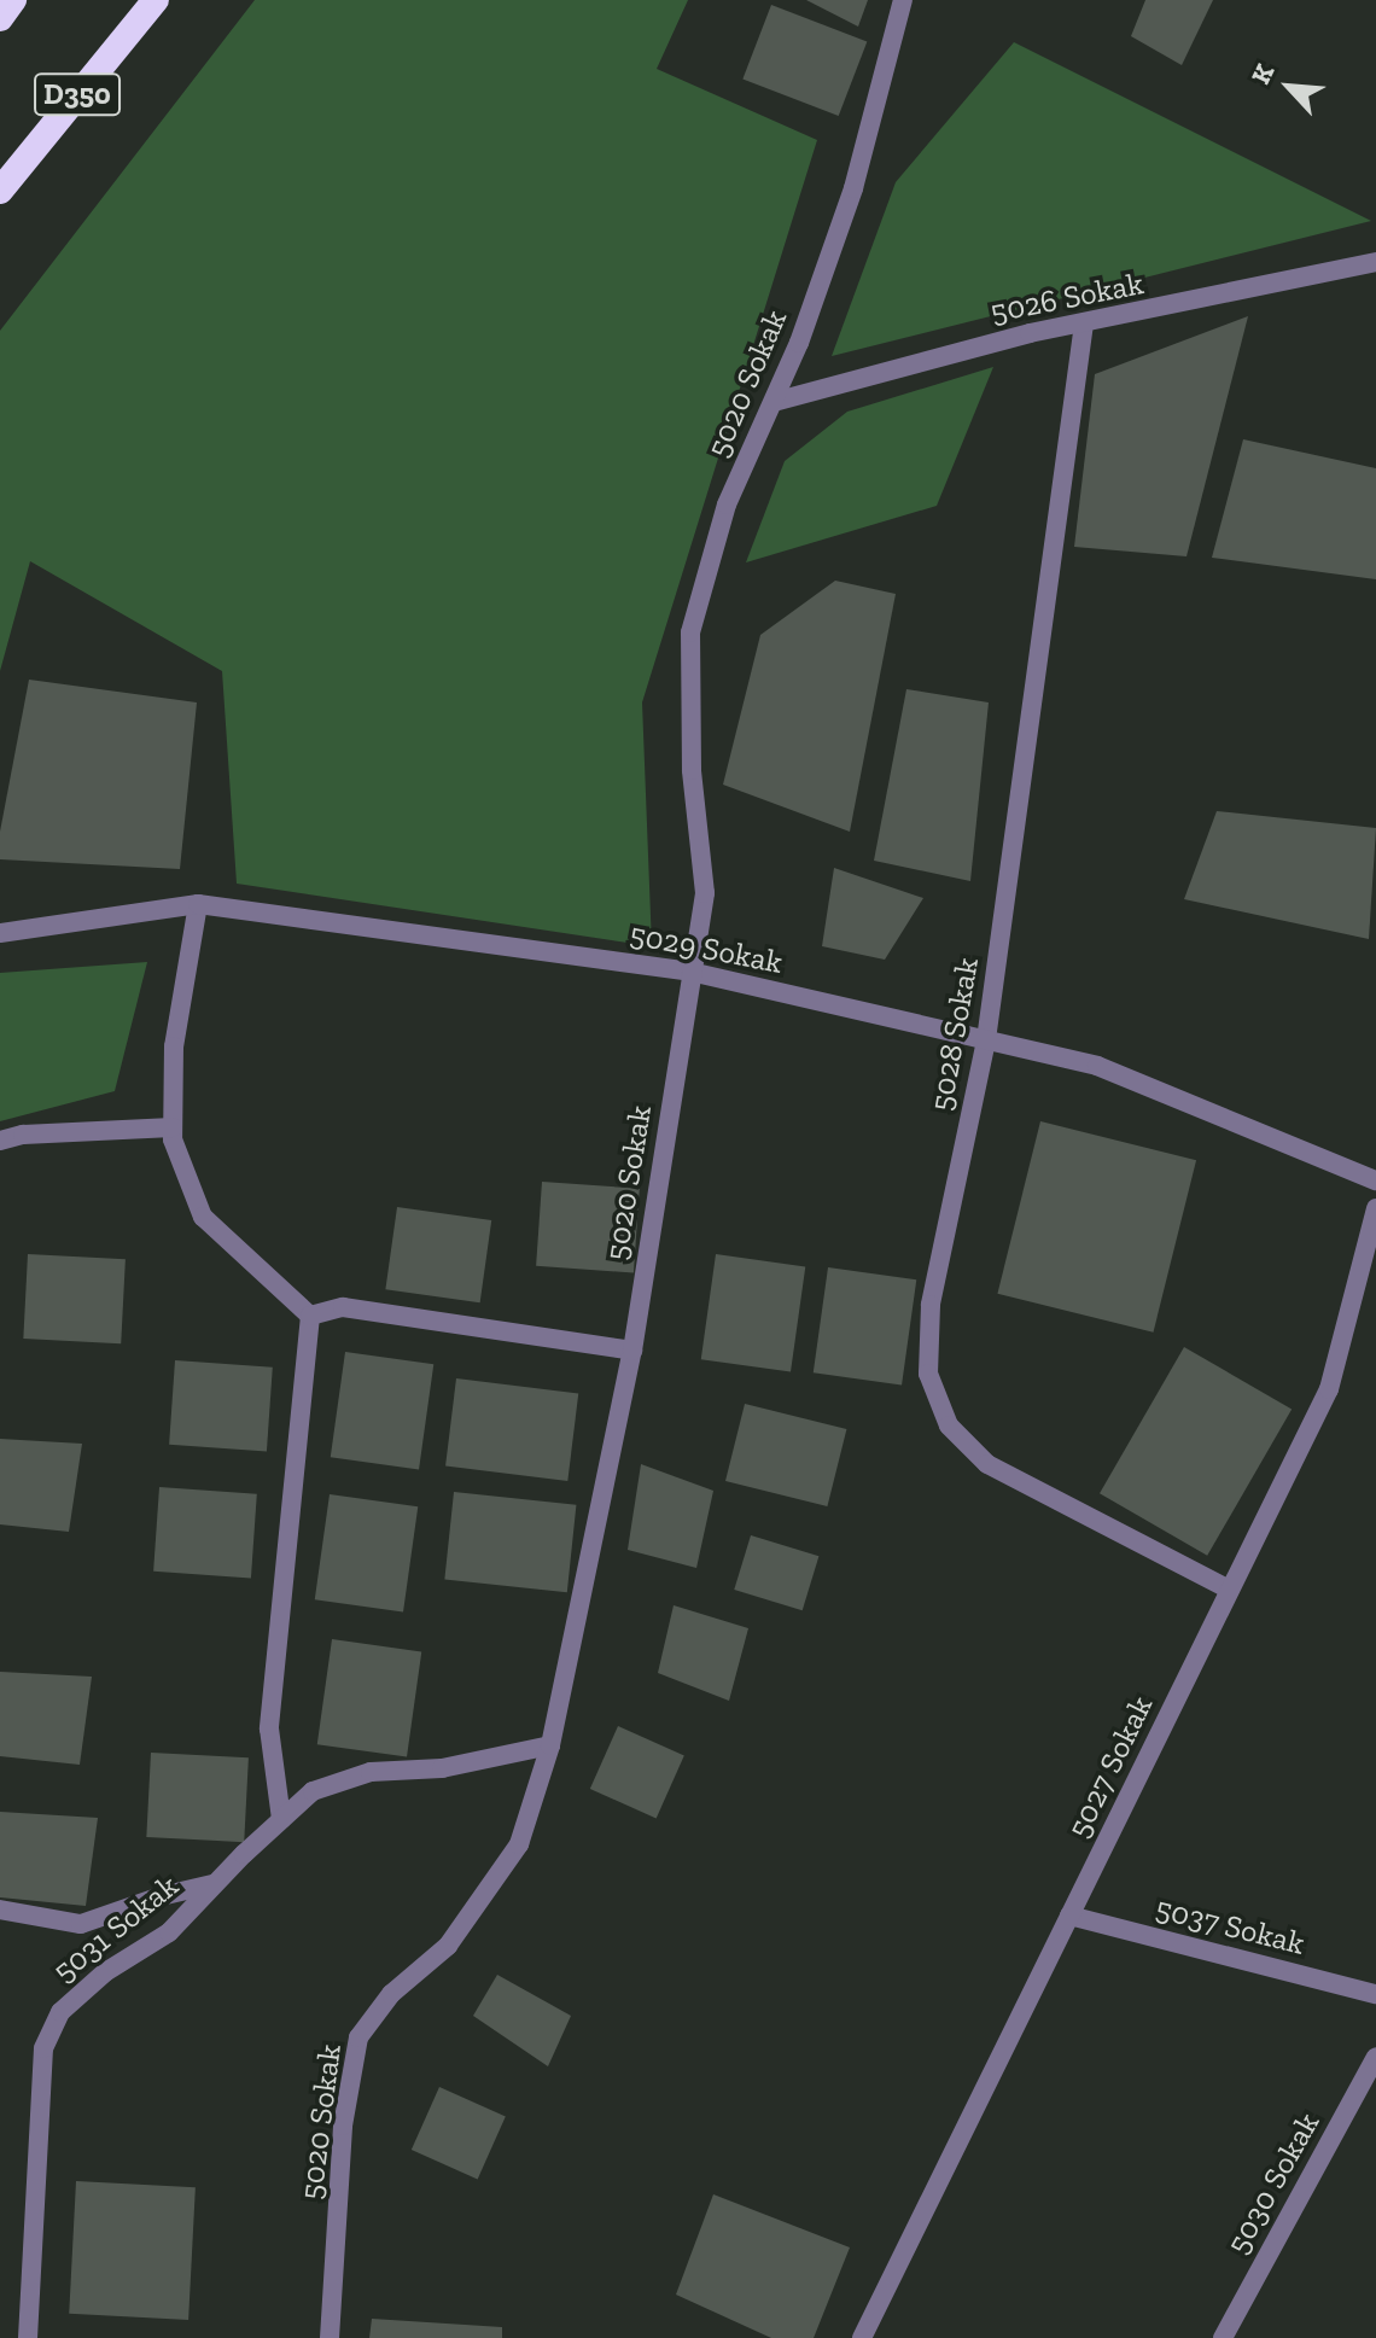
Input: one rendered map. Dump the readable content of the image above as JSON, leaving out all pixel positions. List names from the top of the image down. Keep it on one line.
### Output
{"streets":{"highway":["D350"],"street":["5026 Sokak","5020 Sokak","5029 Sokak","5028 Sokak","5027 Sokak","5037 Sokak","5031 Sokak","5030 Sokak"]},"crossings":[["5026 Sokak","5020 Sokak"],["5026 Sokak","5028 Sokak"],["5020 Sokak","5029 Sokak"],["5020 Sokak","5031 Sokak"],["5029 Sokak","5028 Sokak"],["5028 Sokak","5027 Sokak"],["5027 Sokak","5037 Sokak"]],"north":"top left"}
